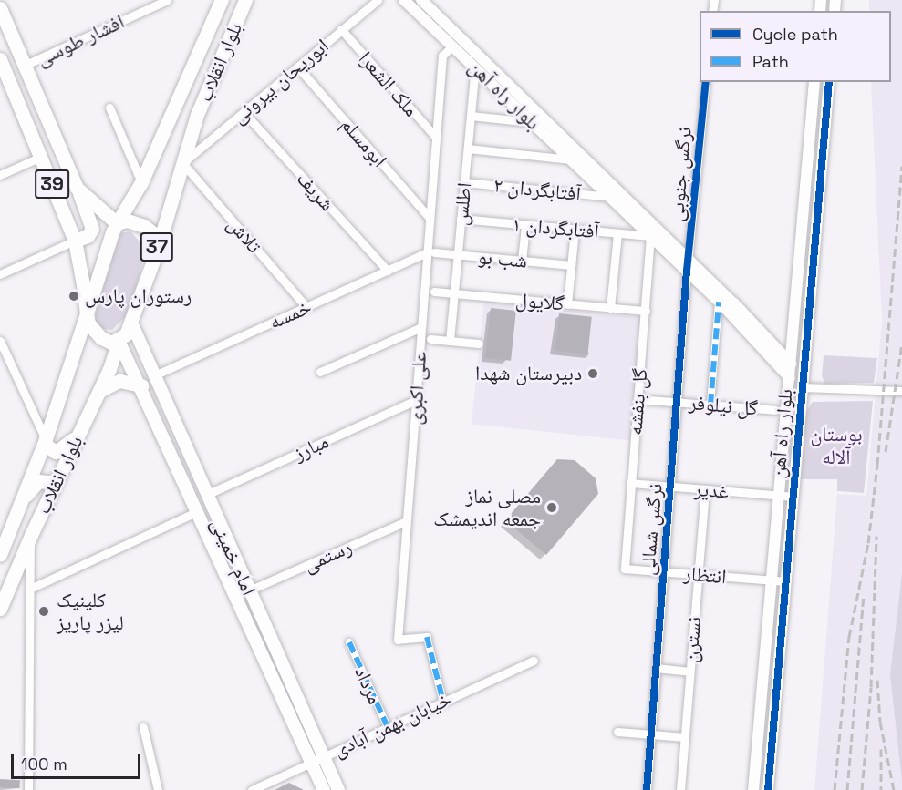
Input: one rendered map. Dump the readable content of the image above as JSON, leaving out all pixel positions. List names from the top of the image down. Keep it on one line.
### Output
{"streets":{"main road":["بلوار انقلاب","39","37","امام خمینی"],"street":["افشار طوسی","ابوریحان بیرونی","ملک الشعرا","بلوار راه آهن","ابومسلم","نرگس جنوبی","آفتابگردان ۲","شریف","اطلس","آفتابگردان ۱","تلاش","شب بو","گلایول","خمسه","علی اکبری","گل بنفشه","گل نیلوفر","مبارز","غدیر","نرگس شمالی","رستمی","انتظار","نسترن","مرداد","خیابان بهمن آبادی"]},"crossings":[["افشار طوسی","39"],["بلوار انقلاب","ابوریحان بیرونی"],["بلوار انقلاب","39"],["بلوار انقلاب","تلاش"],["بلوار انقلاب","37"],["بلوار انقلاب","امام خمینی"],["ابوریحان بیرونی","ملک الشعرا"],["ابوریحان بیرونی","ابومسلم"],["ابوریحان بیرونی","شریف"],["ابوریحان بیرونی","تلاش"],["ملک الشعرا","علی اکبری"],["بلوار راه آهن","نرگس جنوبی"],["بلوار راه آهن","آفتابگردان ۲"],["بلوار راه آهن","اطلس"],["بلوار راه آهن","آفتابگردان ۱"],["بلوار راه آهن","علی اکبری"],["بلوار راه آهن","گل بنفشه"],["بلوار راه آهن","غدیر"],["بلوار راه آهن","نرگس شمالی"],["بلوار راه آهن","انتظار"],["ابومسلم","علی اکبری"],["نرگس جنوبی","نرگس شمالی"],["39","37"],["آفتابگردان ۲","اطلس"],["شریف","خمسه"],["اطلس","آفتابگردان ۱"],["اطلس","شب بو"],["اطلس","گلایول"],["آفتابگردان ۱","گل بنفشه"],["تلاش","خمسه"],["37","امام خمینی"],["شب بو","خمسه"],["شب بو","علی اکبری"],["گلایول","گل بنفشه"],["خمسه","علی اکبری"],["خمسه","امام خمینی"],["علی اکبری","مبارز"],["علی اکبری","رستمی"],["علی اکبری","خیابان بهمن آبادی"],["گل بنفشه","گل نیلوفر"],["گل بنفشه","غدیر"],["گل بنفشه","انتظار"],["گل نیلوفر","نرگس شمالی"],["مبارز","امام خمینی"],["غدیر","نرگس شمالی"],["غدیر","نسترن"],["نرگس شمالی","انتظار"],["رستمی","امام خمینی"],["امام خمینی","خیابان بهمن آبادی"],["انتظار","نسترن"],["مرداد","خیابان بهمن آبادی"]],"parks":["بوستان آلاله"],"places":["رستوران پارس","دبیرستان شهدا","مصلی نماز جمعه اندیمشک","کلینیک لیزر پاریز"],"legend":["Cycle path","Path"],"scale_bar":"100 m"}
